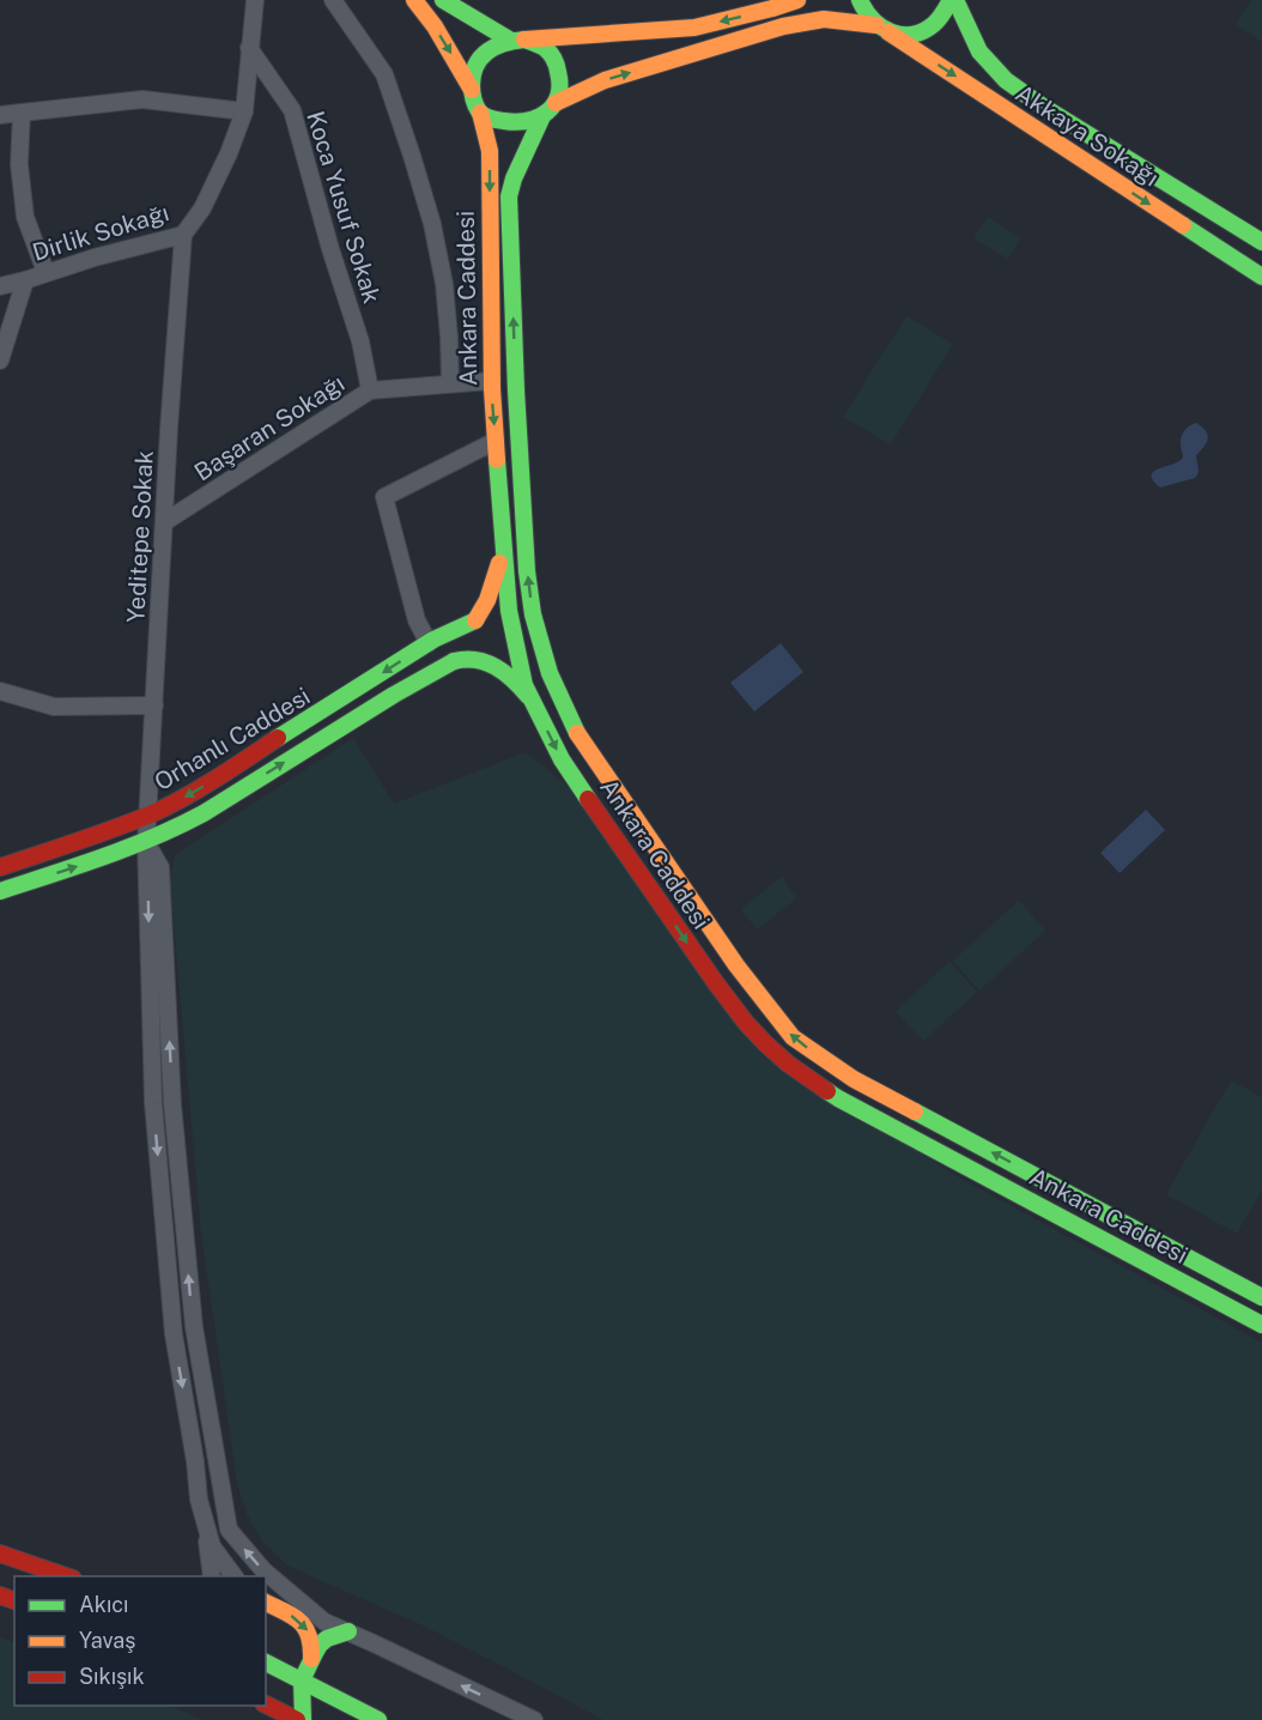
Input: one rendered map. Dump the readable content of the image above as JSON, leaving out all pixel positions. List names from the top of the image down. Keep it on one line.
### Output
{"streets":{"main road":["Akkaya Sokağı","Ankara Caddesi","Orhanlı Caddesi"],"street":["Koca Yusuf Sokak","Dirlik Sokağı","Başaran Sokağı","Yeditepe Sokak"]},"crossings":[["Koca Yusuf Sokak","Dirlik Sokağı"],["Koca Yusuf Sokak","Başaran Sokağı"],["Dirlik Sokağı","Yeditepe Sokak"],["Ankara Caddesi","Başaran Sokağı"],["Ankara Caddesi","Orhanlı Caddesi"],["Başaran Sokağı","Yeditepe Sokak"],["Yeditepe Sokak","Orhanlı Caddesi"]],"legend":["Akıcı","Yavaş","Sıkışık"]}
